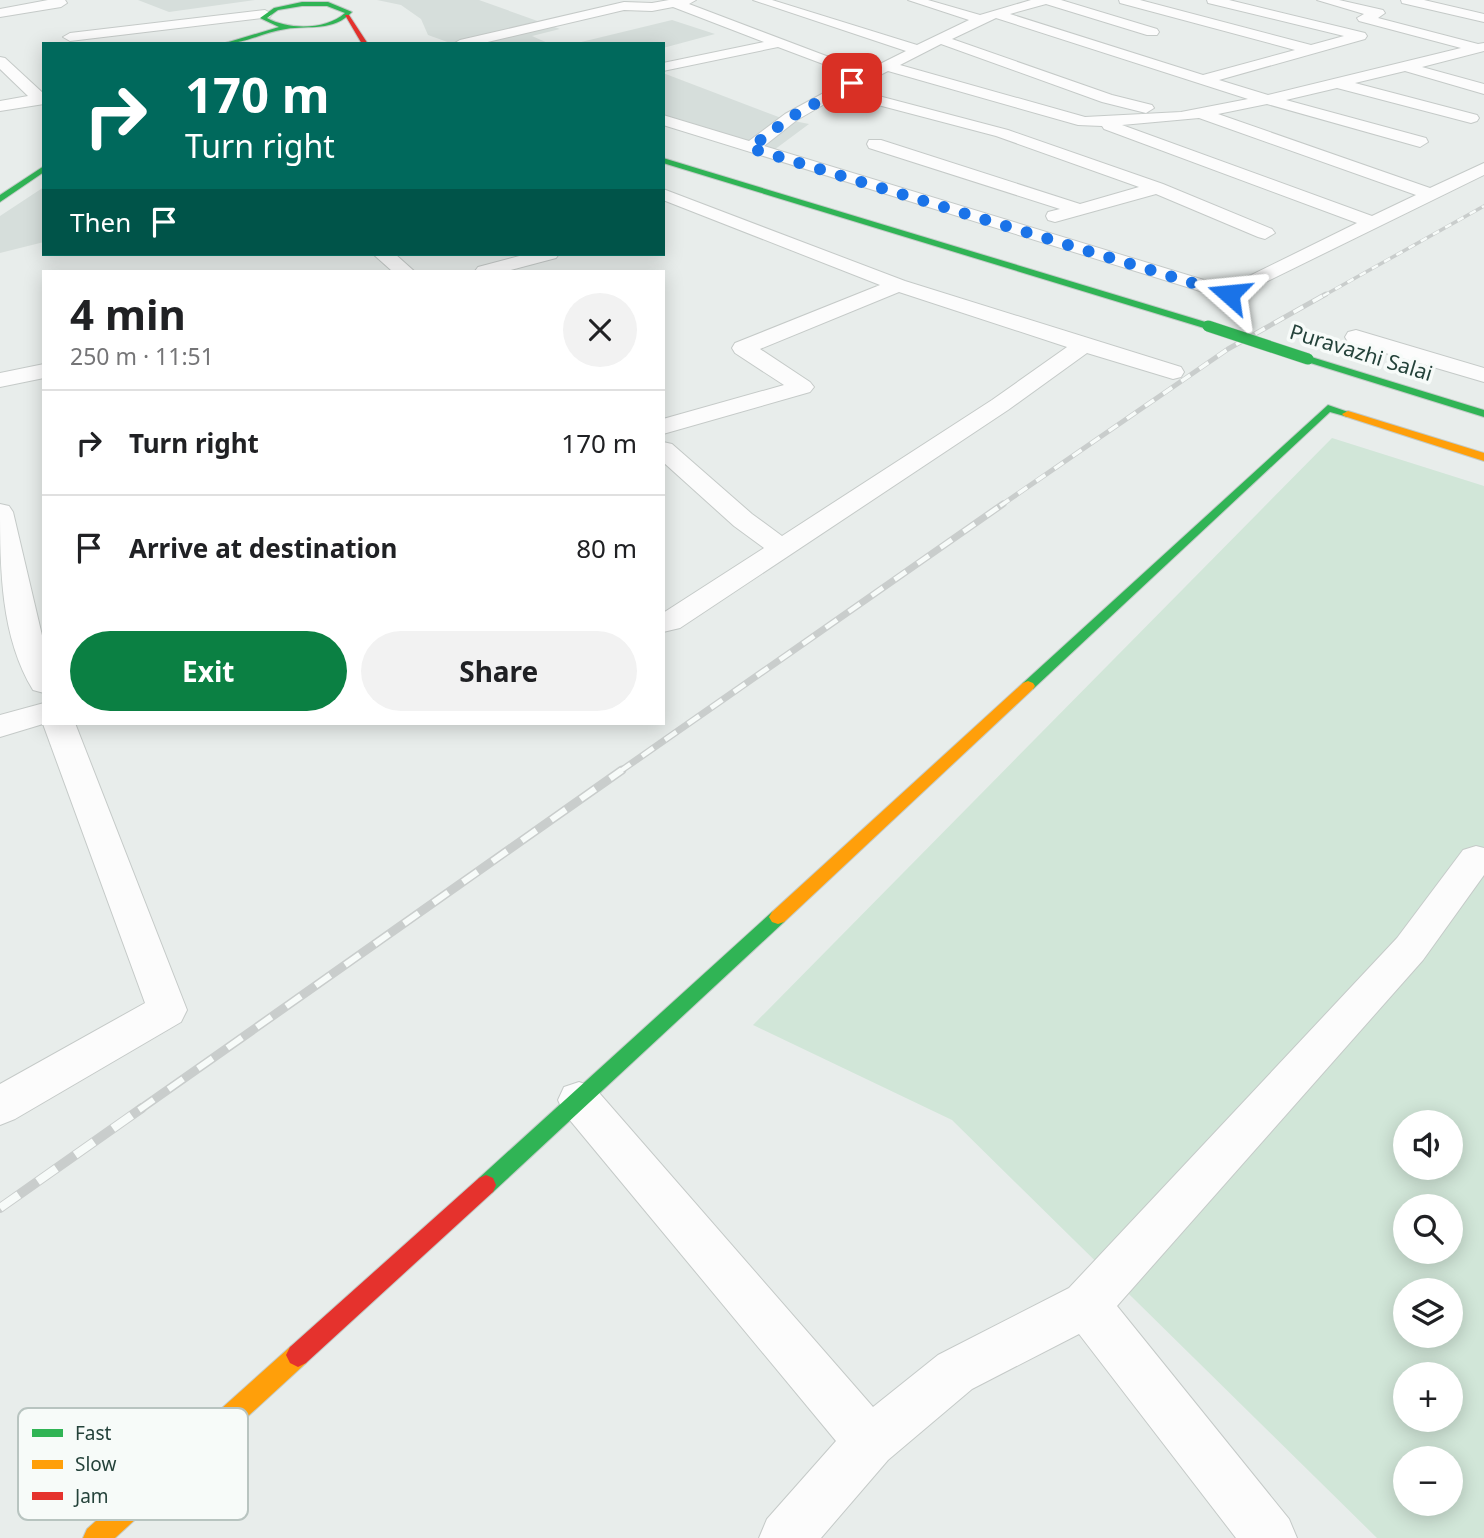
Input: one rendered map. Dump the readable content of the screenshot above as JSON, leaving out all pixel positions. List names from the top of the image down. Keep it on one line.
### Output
{"streets":{"main road":["Puravazhi Salai"]},"legend":["Fast","Slow","Jam"],"page":{"turn":["170 m","Turn right"],"then":"Then","heading":["4 min","250 m · 11:51"],"list":[{"name":"Turn right","value":"170 m"},{"name":"Arrive at destination","value":"80 m"}],"buttons":["Exit","Share"],"map_buttons":["+","−"]}}
